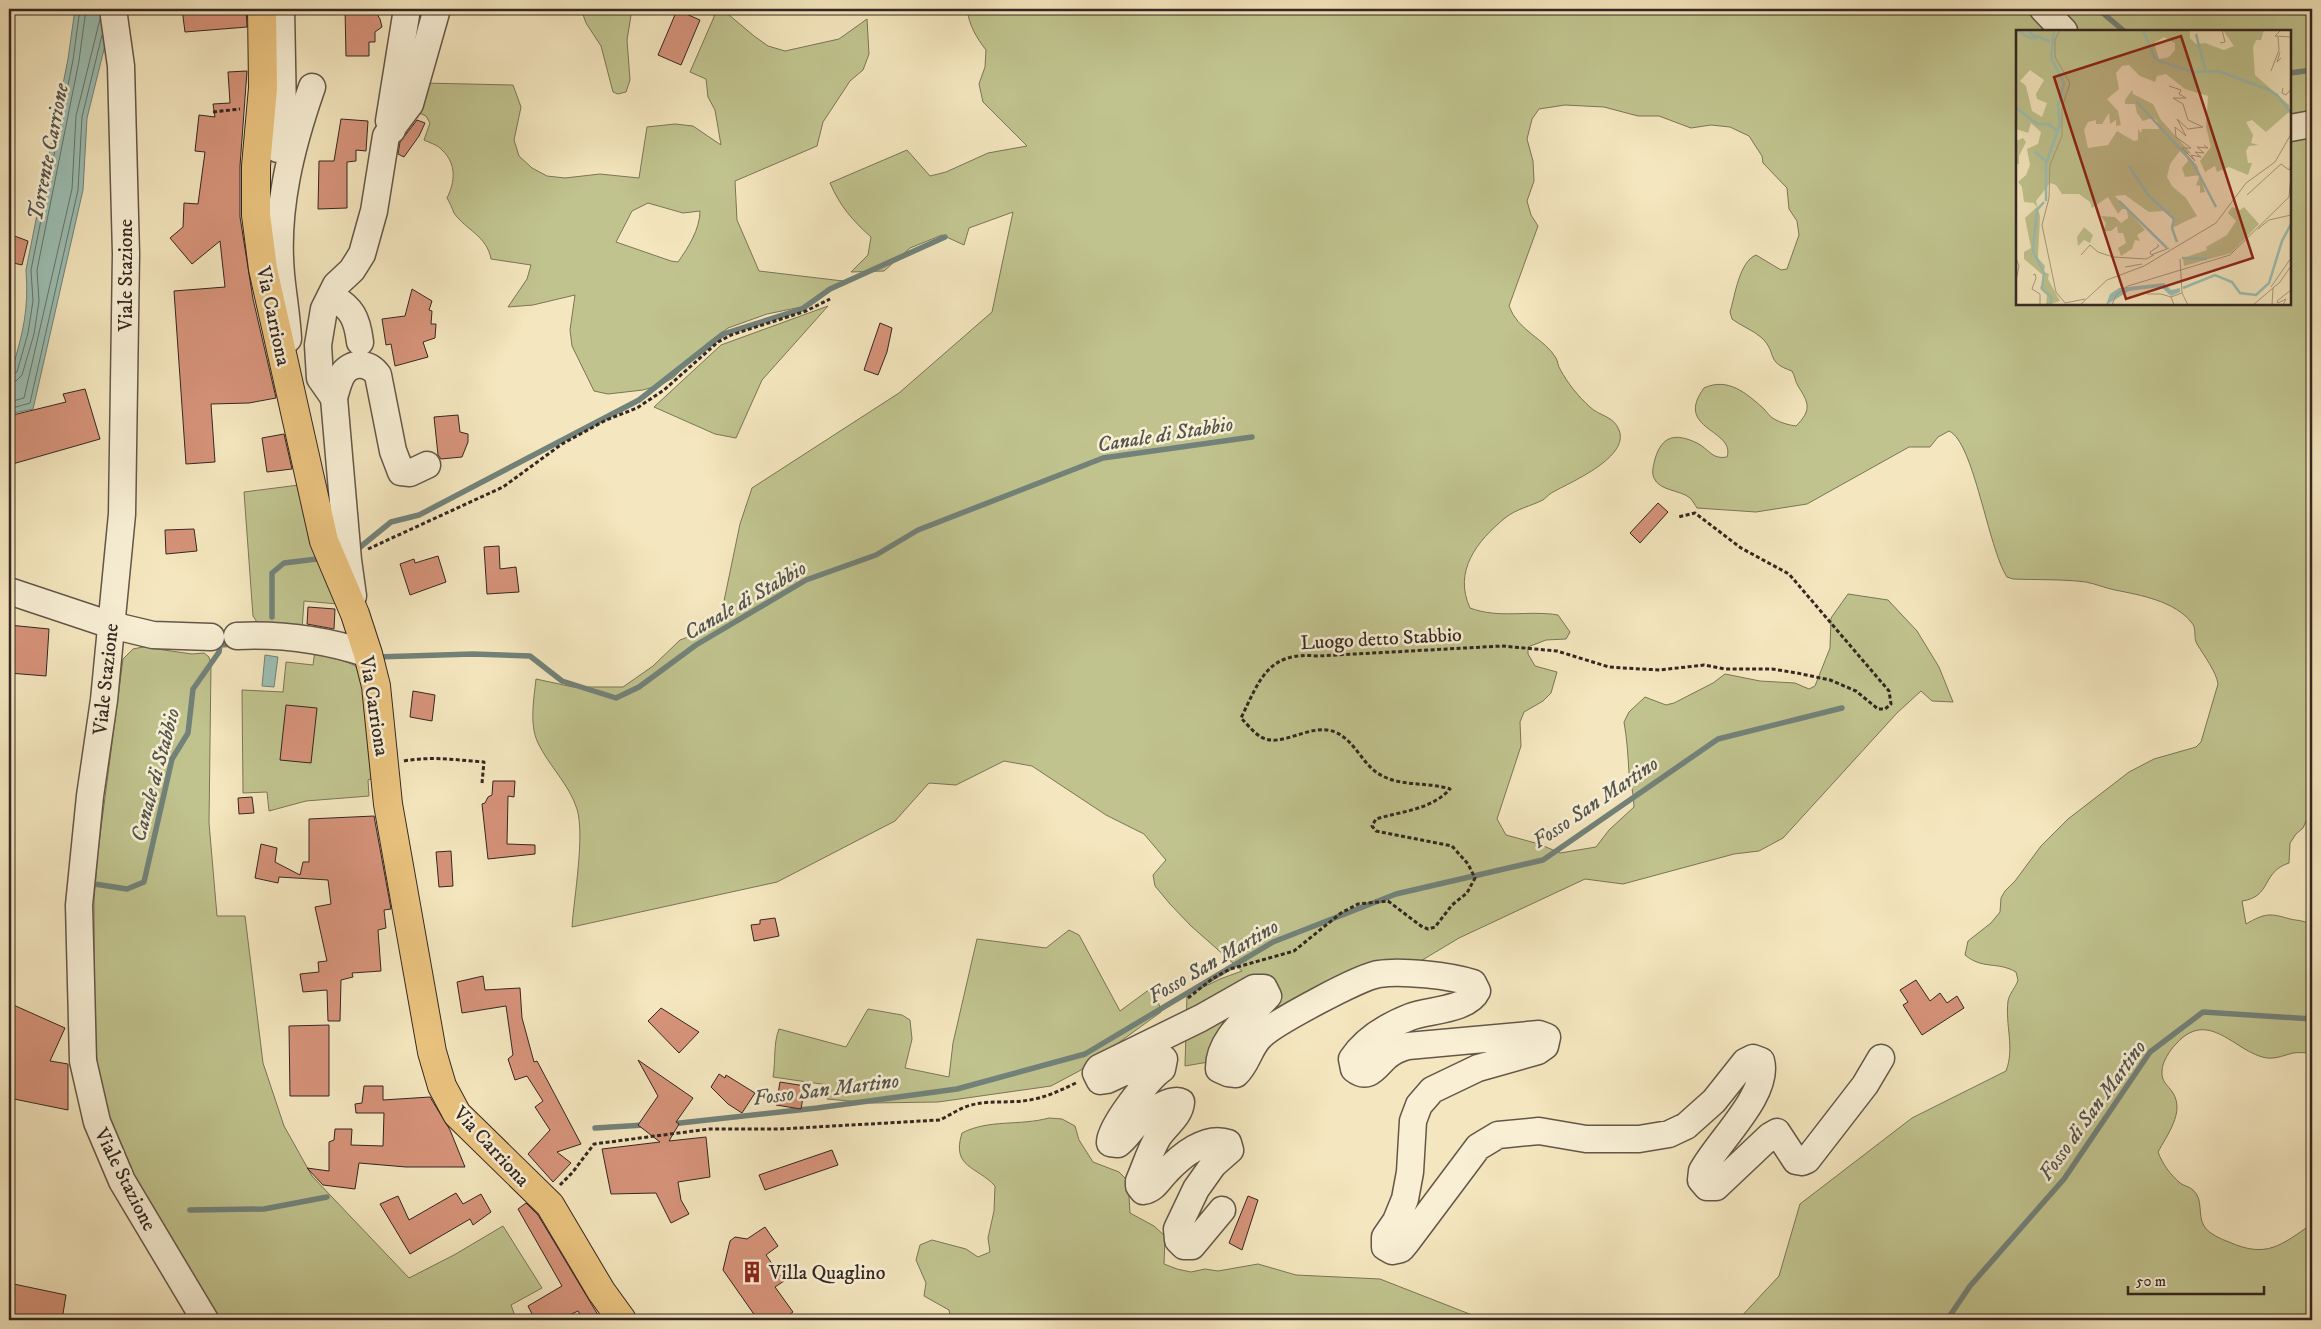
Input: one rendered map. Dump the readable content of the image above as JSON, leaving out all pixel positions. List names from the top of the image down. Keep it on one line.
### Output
{"streets":{"main road":["Via Carriona"],"street":["Viale Stazione"],"path":["Luogo detto Stabbio"]},"water":["Torrente Carrione","Canale di Stabbio","Fosso San Martino","Fosso di San Martino"],"places":{"building":["Villa Quaglino"]},"scale_bar":"50 m"}
